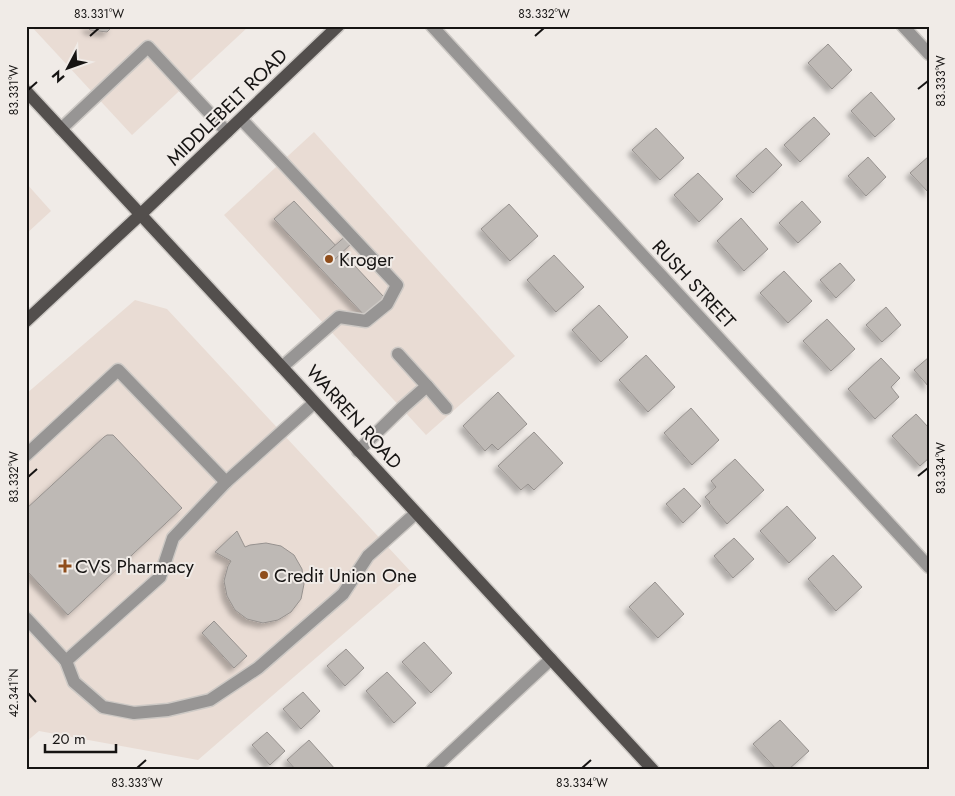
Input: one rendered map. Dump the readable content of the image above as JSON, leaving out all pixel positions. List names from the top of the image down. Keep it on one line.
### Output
{"streets":{"main road":["MIDDLEBELT ROAD","WARREN ROAD"],"street":["RUSH STREET"]},"crossings":[["MIDDLEBELT ROAD","WARREN ROAD"]],"places":{"other":["Kroger","Credit Union One"],"health":["CVS Pharmacy"]},"scale_bar":"20 m","north":"bottom left","coordinates":["83.331°W","83.332°W","83.333°W","83.334°W","42.341°N"]}
